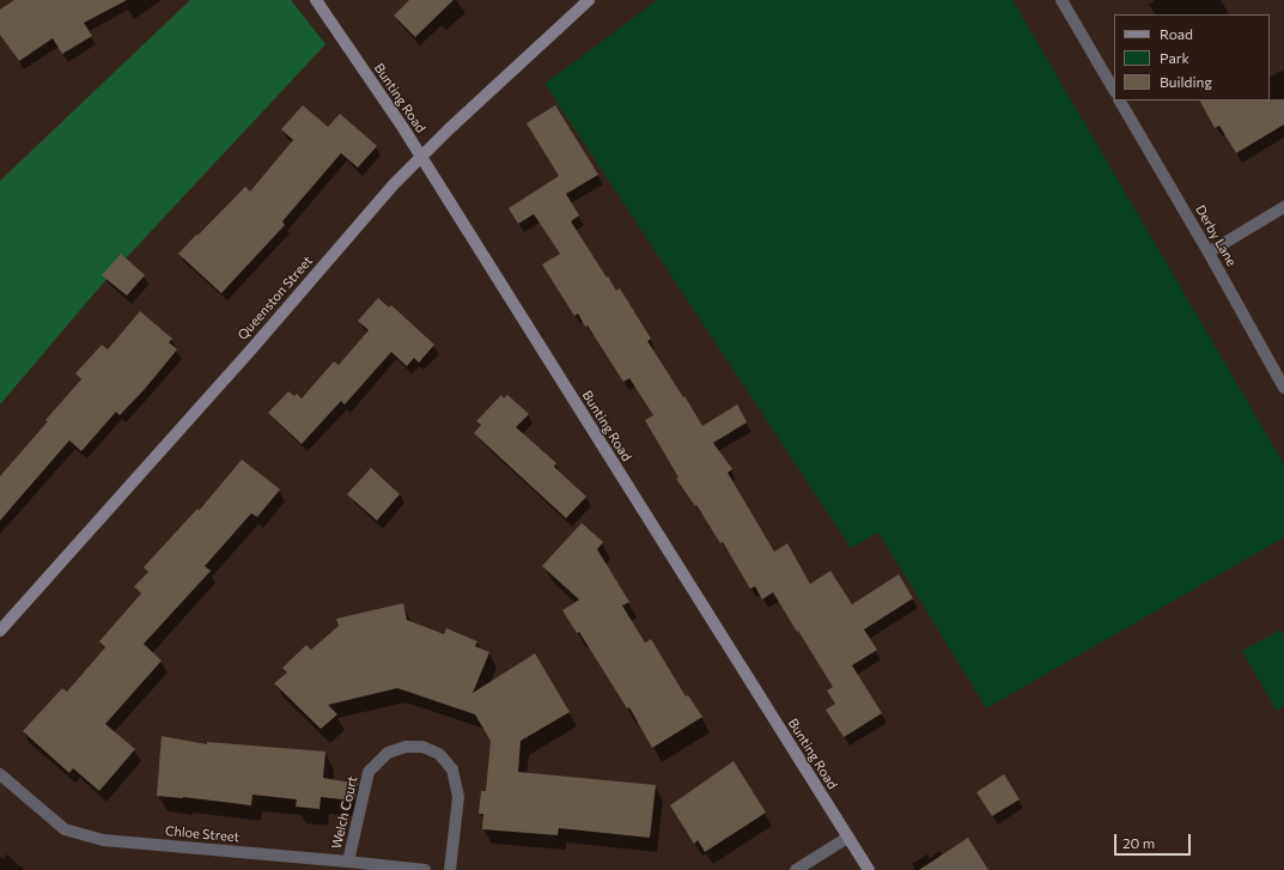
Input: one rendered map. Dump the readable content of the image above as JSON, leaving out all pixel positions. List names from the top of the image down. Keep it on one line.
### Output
{"streets":{"main road":["Bunting Road","Queenston Street"],"street":["Derby Lane","Welch Court","Chloe Street"]},"crossings":[["Bunting Road","Queenston Street"],["Welch Court","Chloe Street"]],"legend":["Road","Park","Building"],"scale_bar":"20 m"}
